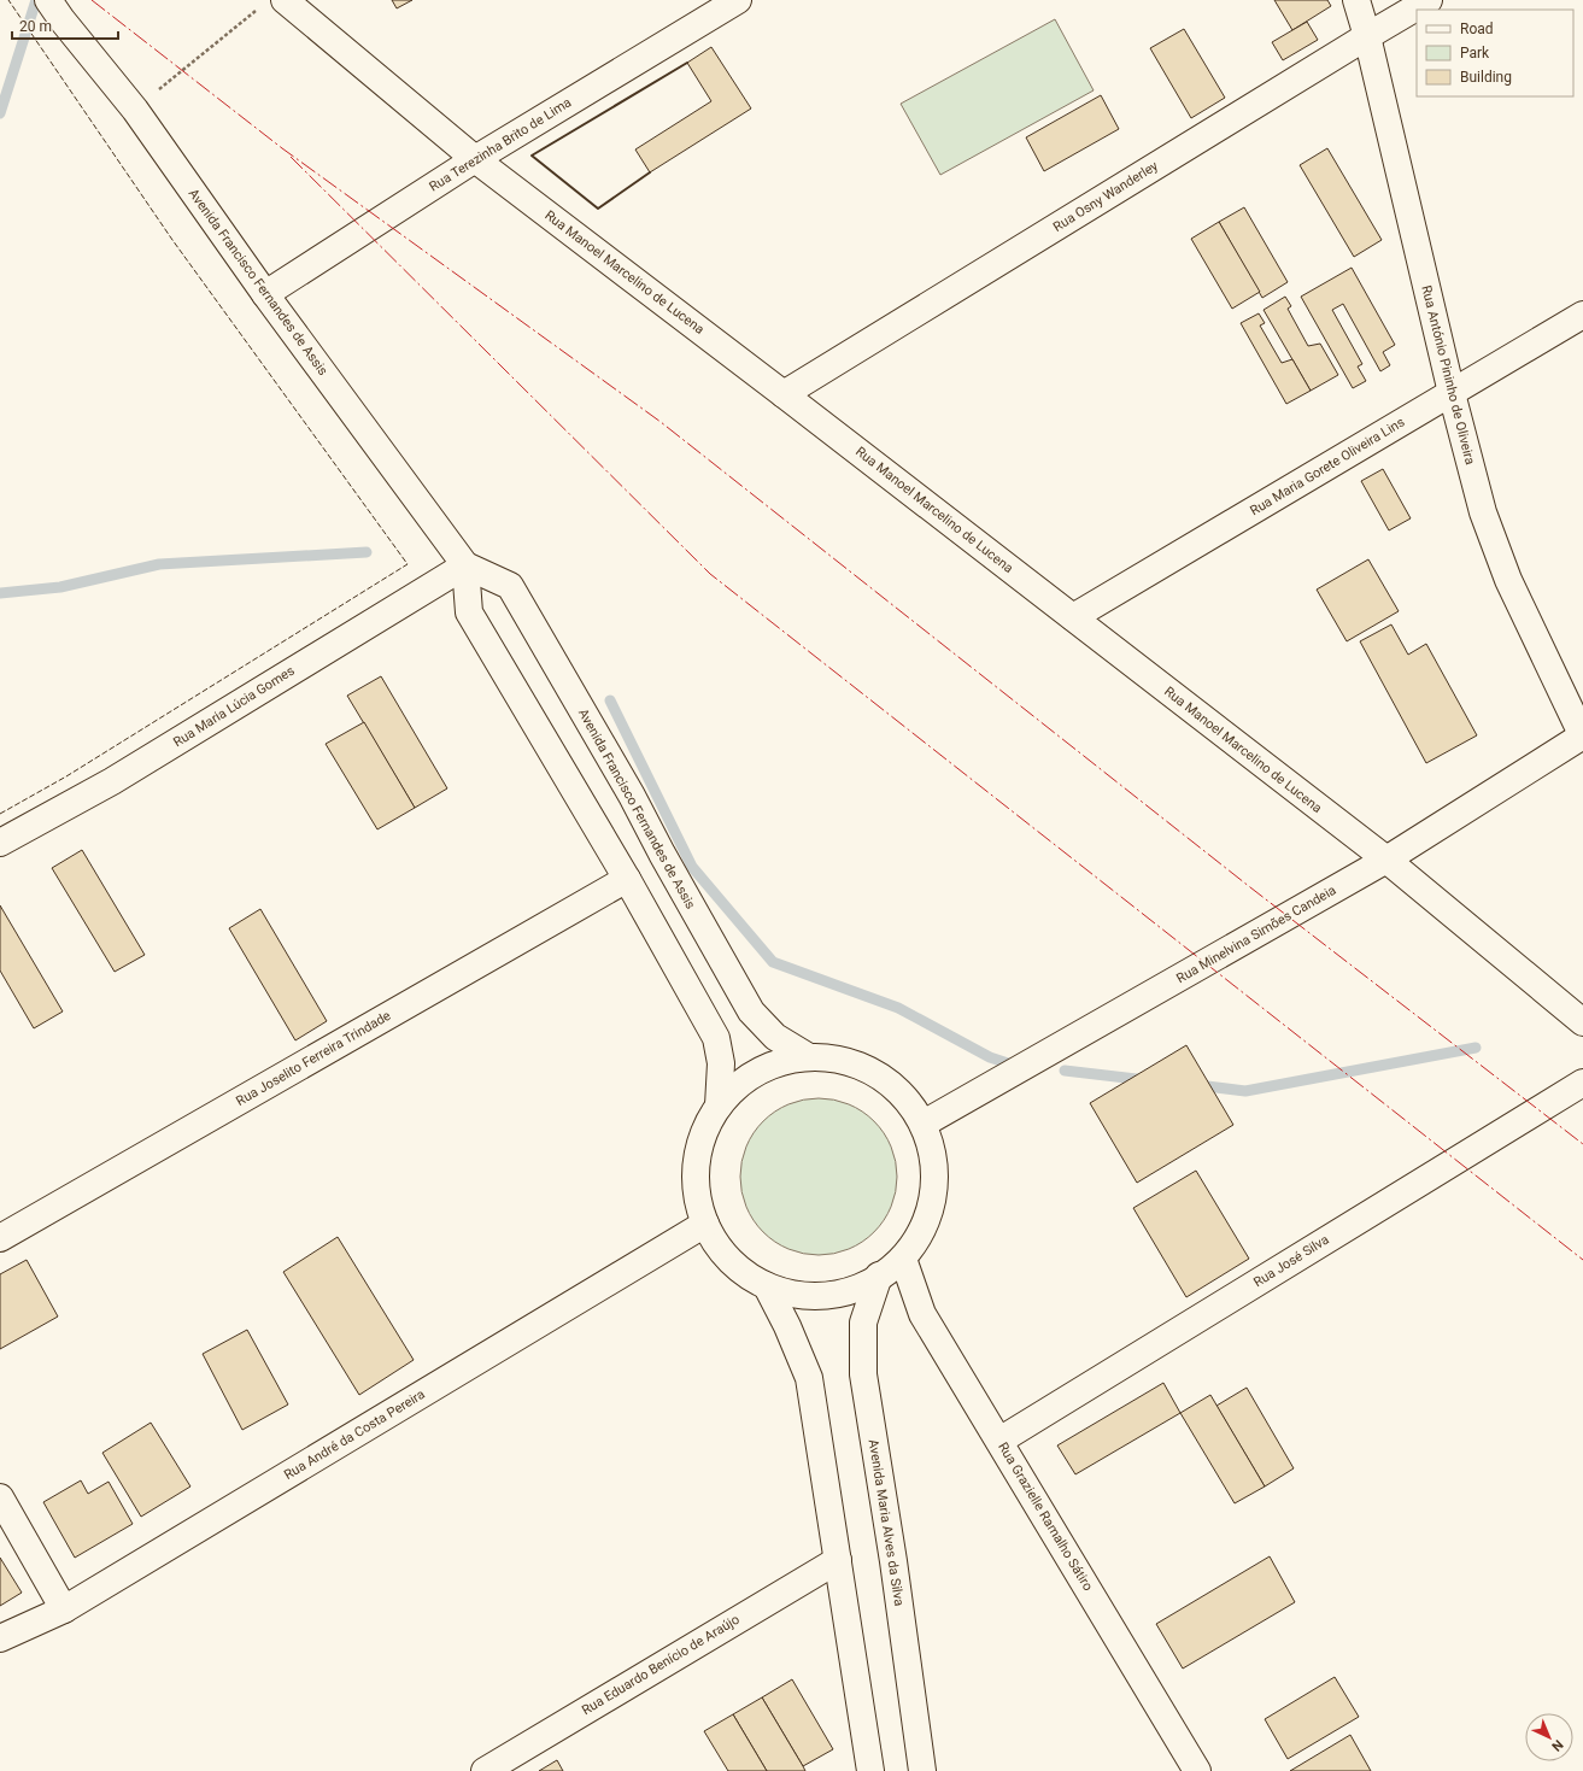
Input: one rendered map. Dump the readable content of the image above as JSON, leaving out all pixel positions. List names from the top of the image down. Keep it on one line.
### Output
{"streets":{"street":["Rua Terezinha Brito de Lima","Rua Osny Wanderley","Rua Manoel Marcelino de Lucena","Avenida Francisco Fernandes de Assis","Rua António Pininho de Oliveira","Rua Maria Gorete Oliveira Lins","Rua Maria Lúcia Gomes","Rua Minelvina Simões Candeia","Rua Joselito Ferreira Trindade","Rua José Silva","Rua André da Costa Pereira","Rua Grazielle Ramalho Sátiro","Avenida Maria Alves da Silva","Rua Eduardo Benício de Araújo"]},"crossings":[["Rua Terezinha Brito de Lima","Rua Manoel Marcelino de Lucena"],["Rua Terezinha Brito de Lima","Avenida Francisco Fernandes de Assis"],["Rua Osny Wanderley","Rua Manoel Marcelino de Lucena"],["Rua Osny Wanderley","Rua António Pininho de Oliveira"],["Rua Manoel Marcelino de Lucena","Rua Maria Gorete Oliveira Lins"],["Rua Manoel Marcelino de Lucena","Rua Minelvina Simões Candeia"],["Avenida Francisco Fernandes de Assis","Rua Maria Lúcia Gomes"],["Rua António Pininho de Oliveira","Rua Maria Gorete Oliveira Lins"],["Rua António Pininho de Oliveira","Rua Minelvina Simões Candeia"],["Rua José Silva","Rua Grazielle Ramalho Sátiro"]],"legend":["Road","Park","Building"],"scale_bar":"20 m","north":"bottom right"}
